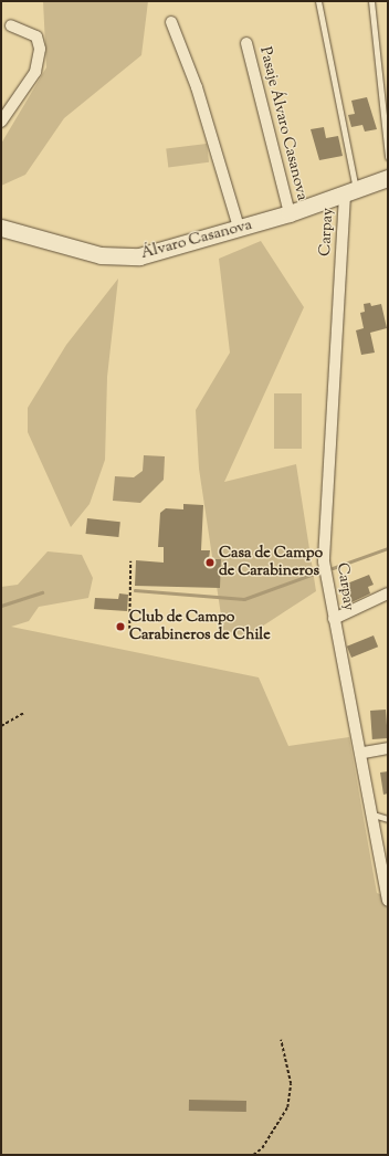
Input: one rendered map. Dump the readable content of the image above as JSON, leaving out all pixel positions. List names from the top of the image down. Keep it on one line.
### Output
{"streets":{"street":["Pasaje Álvaro Casanova","Carpay","Álvaro Casanova"]},"crossings":[["Pasaje Álvaro Casanova","Álvaro Casanova"],["Carpay","Álvaro Casanova"]],"places":["Casa de Campo de Carabineros","Club de Campo Carabineros de Chile"]}
